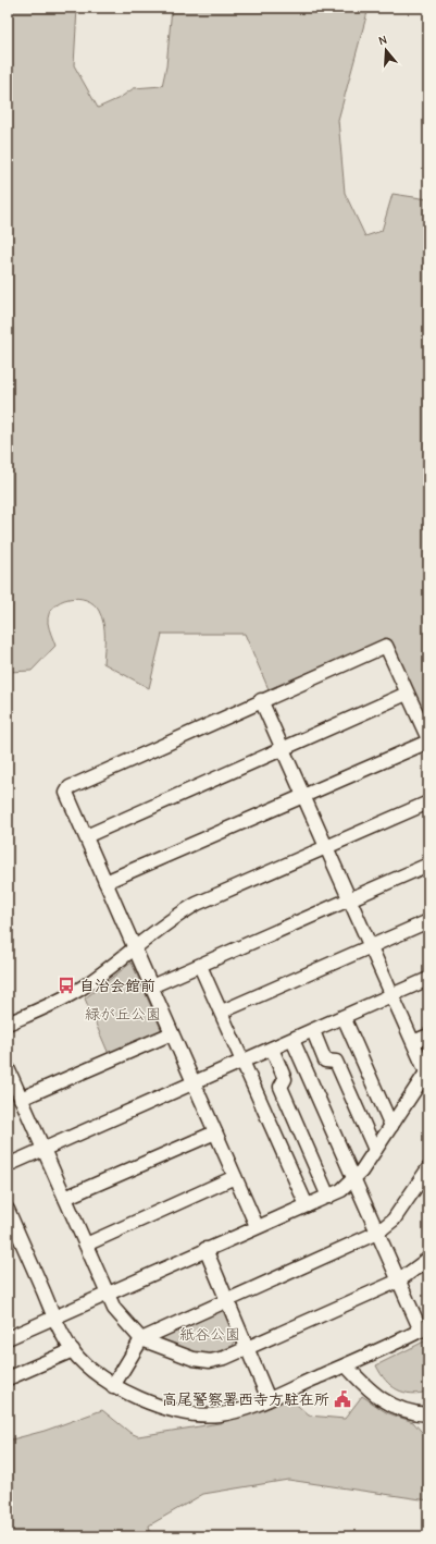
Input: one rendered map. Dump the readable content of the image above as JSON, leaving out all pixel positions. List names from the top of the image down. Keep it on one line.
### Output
{"parks":["緑が丘公園","紙谷公園"],"places":{"bus stop":["自治会館前"],"public building":["高尾警察署西寺方駐在所"]},"north":"top"}
